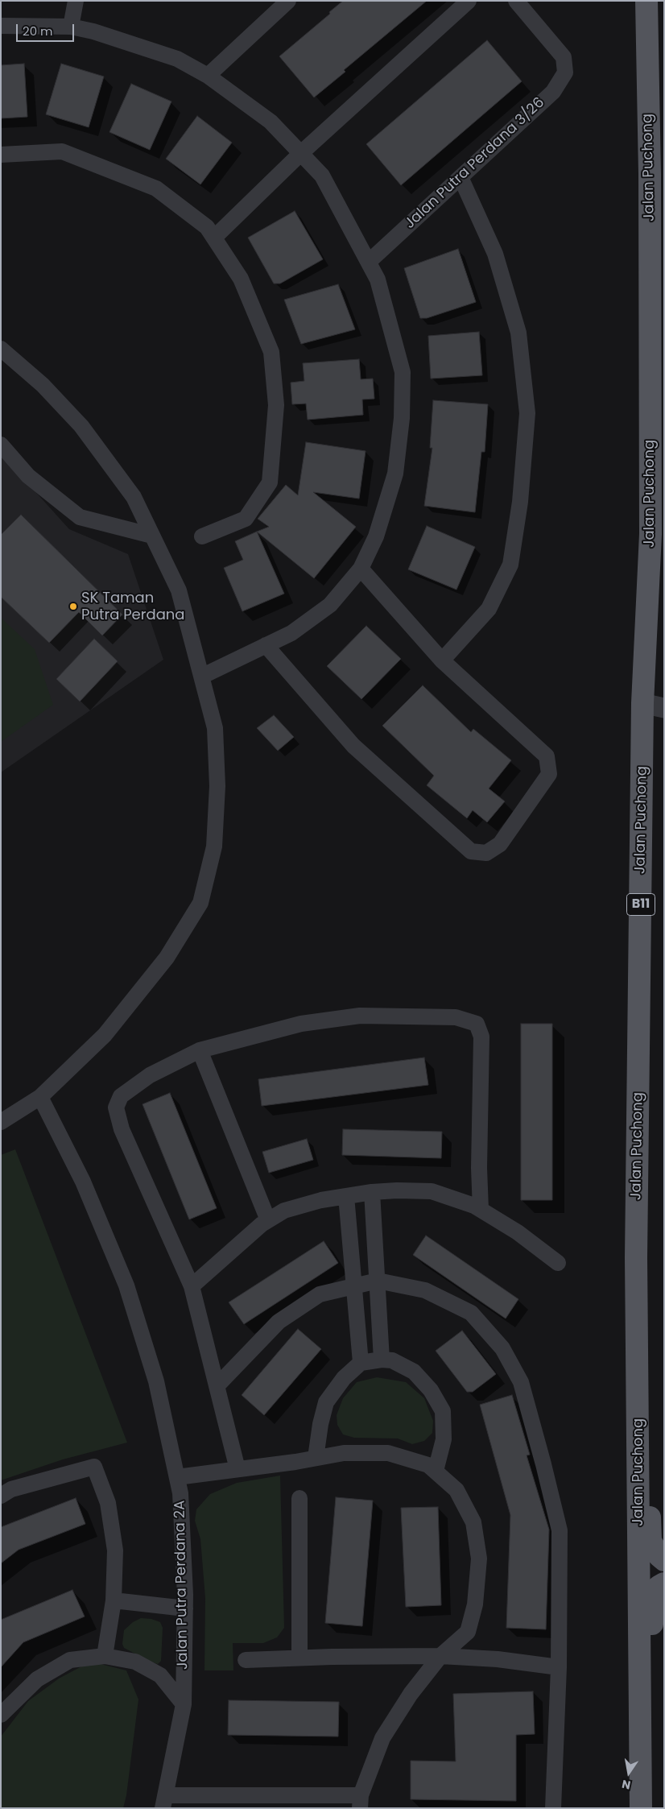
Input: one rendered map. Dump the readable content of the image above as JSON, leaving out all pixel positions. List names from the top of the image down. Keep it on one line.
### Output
{"streets":{"main road":["Jalan Puchong","B11"],"street":["Jalan Putra Perdana 3/26","Jalan Putra Perdana 2A"]},"places":["SK Taman Putra Perdana"],"scale_bar":"20 m","north":"bottom"}
